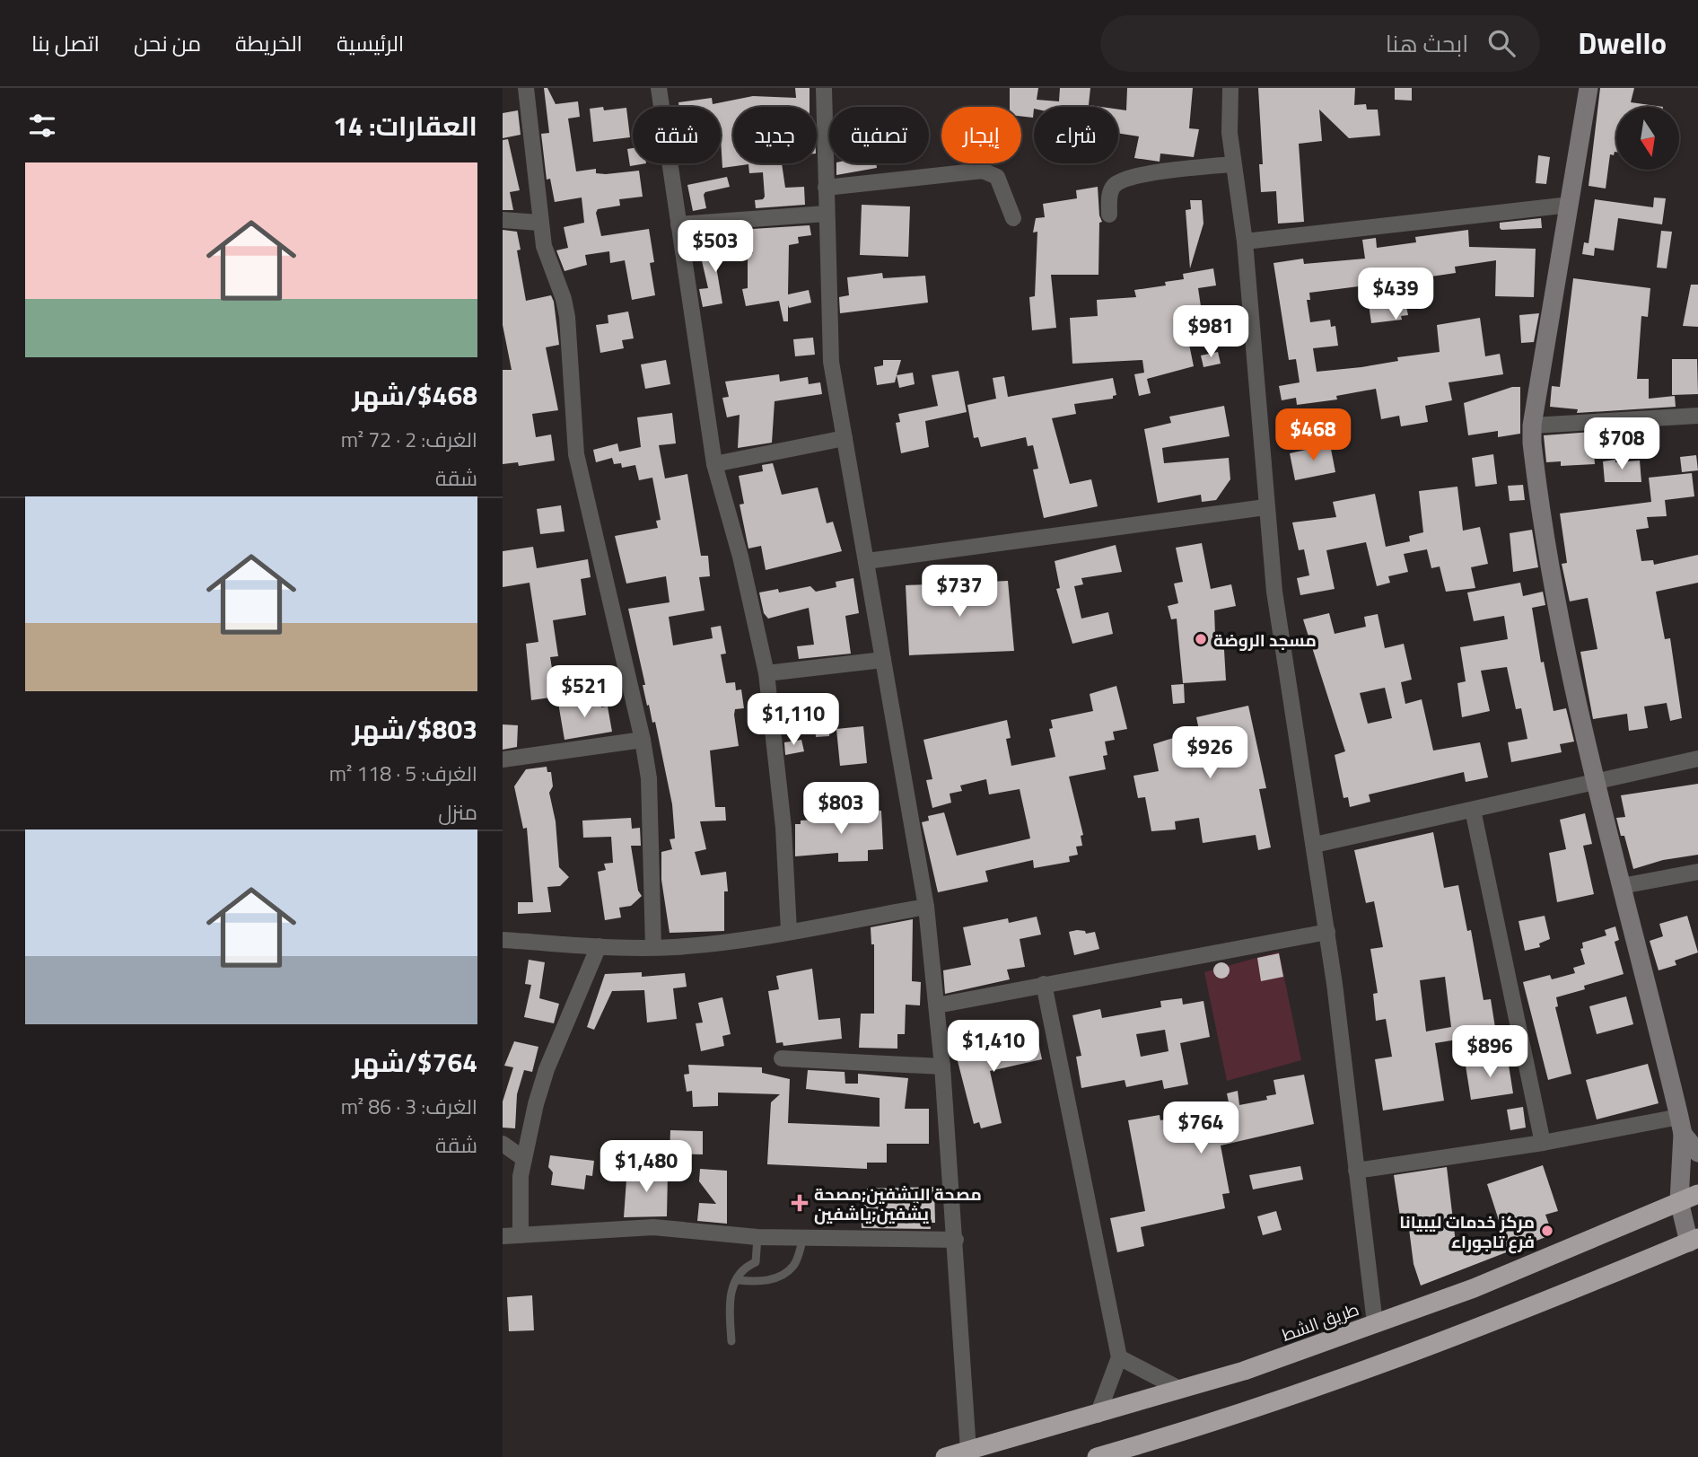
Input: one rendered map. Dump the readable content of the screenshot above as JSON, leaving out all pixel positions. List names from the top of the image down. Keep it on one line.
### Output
{"streets":{"highway":["طريق الشط"]},"places":{"other":["مسجد الروضة","مركز خدمات ليبيانا فرع تاجوراء"],"health":["مصحة اليشفين;مصحة يشفين;ياشفين"]},"north":"bottom","page":{"header":"Dwello","search":"ابحث هنا","nav":["الرئيسية","الخريطة","من نحن","اتصل بنا"],"heading":"العقارات: 14","chip":["شراء","إيجار","تصفية","جديد","شقة"],"list":[{"name":"$468/شهر","note":"الغرف: 2 · 72 m² · شقة"},{"name":"$803/شهر","note":"الغرف: 5 · 118 m² · منزل"},{"name":"$764/شهر","note":"الغرف: 3 · 86 m² · شقة"}],"price":["$503","$439","$981","$468","$708","$737","$521","$1,110","$926","$803","$1,410","$896","$764","$1,480"]}}
